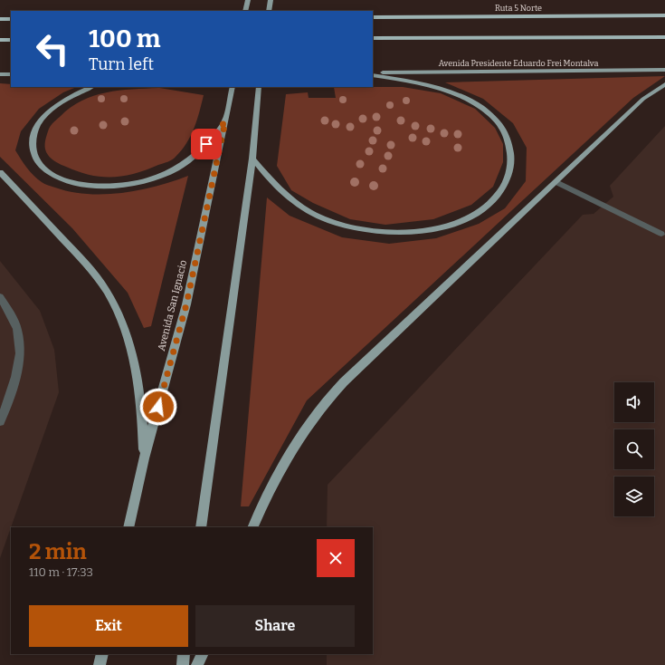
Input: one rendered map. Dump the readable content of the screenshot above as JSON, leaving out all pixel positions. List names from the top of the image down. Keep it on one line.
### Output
{"streets":{"highway":["Ruta 5 Norte"],"main road":["Avenida Presidente Eduardo Frei Montalva","Avenida San Ignacio"]},"page":{"turn":["100 m","Turn left"],"heading":["2 min","110 m · 17:33"],"buttons":["Exit","Share"]}}
